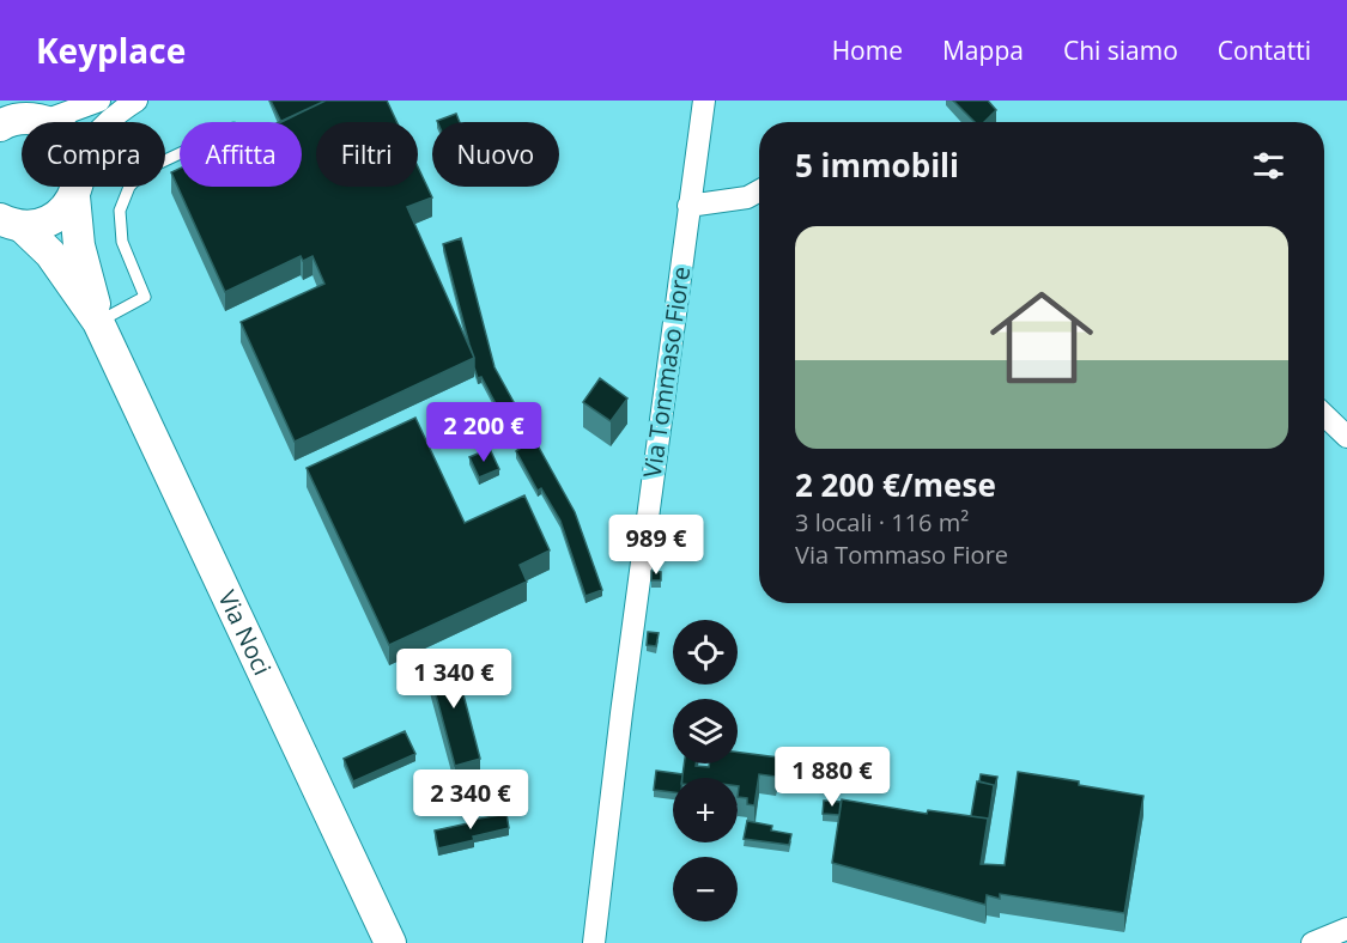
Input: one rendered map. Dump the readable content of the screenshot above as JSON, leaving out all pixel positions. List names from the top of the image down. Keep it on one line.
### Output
{"streets":{"main road":["Via Noci"],"street":["Via Tommaso Fiore"]},"page":{"header":"Keyplace","nav":["Home","Mappa","Chi siamo","Contatti"],"chip":["Compra","Affitta","Filtri","Nuovo"],"heading":"5 immobili","list":[{"name":"2 200 €/mese","note":"3 locali · 116 m² · Via Tommaso Fiore"}],"price":["2 200 €","989 €","1 340 €","1 880 €","2 340 €"],"map_buttons":["+","−"]}}
